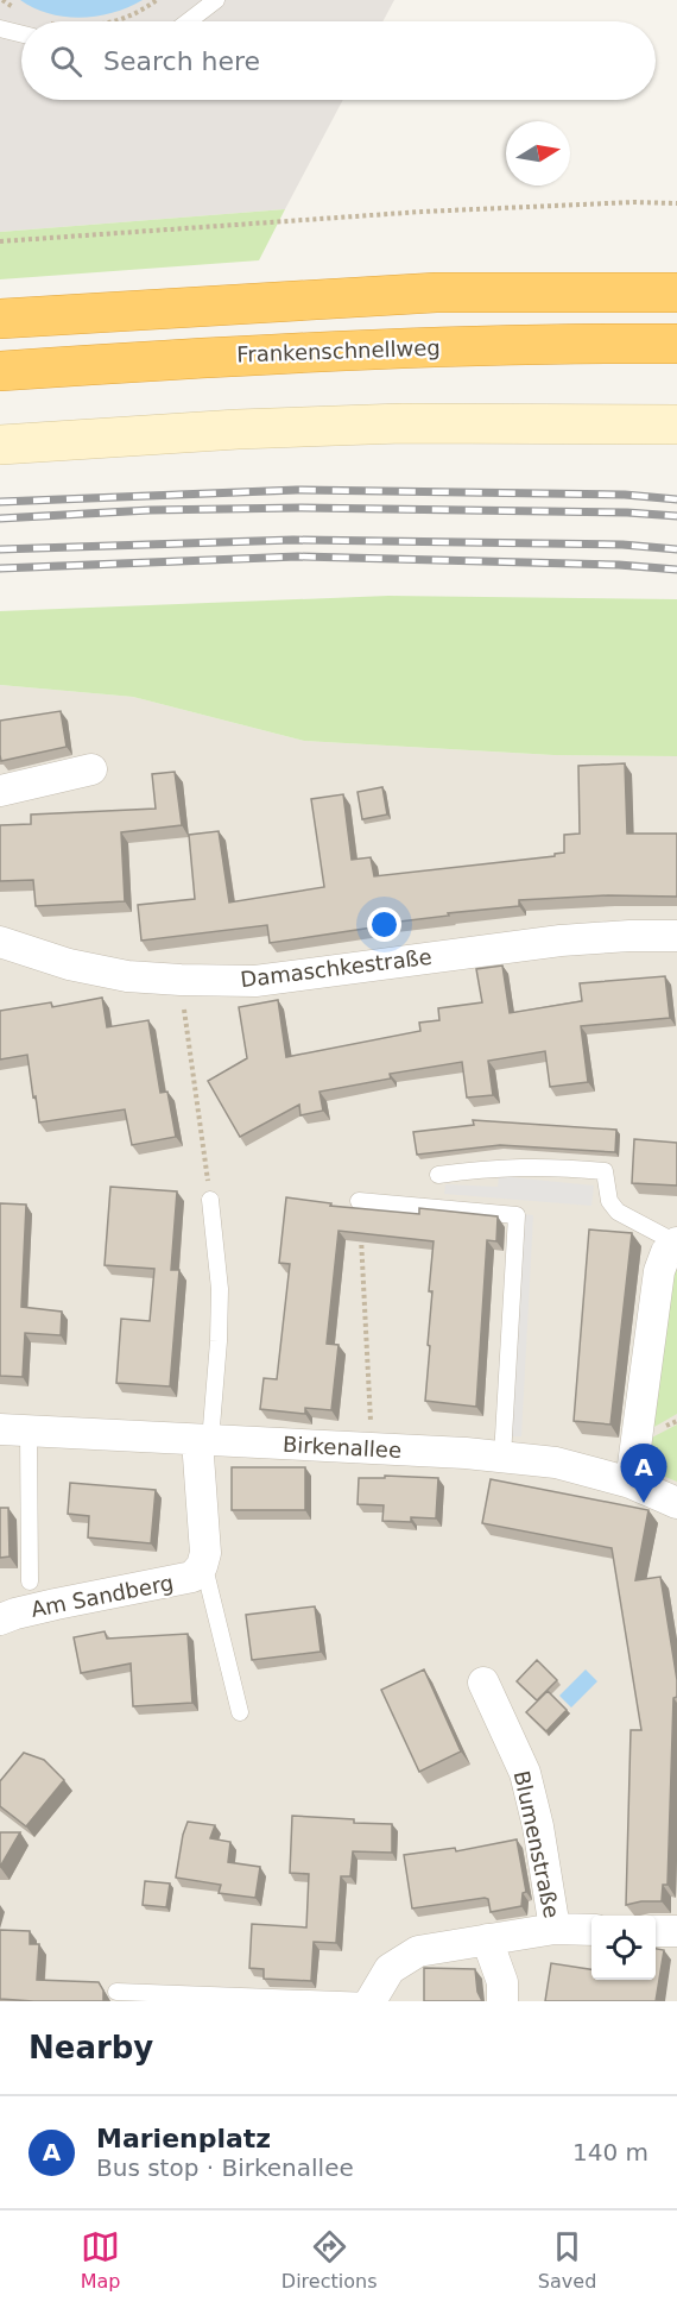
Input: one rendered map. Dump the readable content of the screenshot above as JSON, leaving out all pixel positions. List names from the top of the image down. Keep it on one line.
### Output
{"streets":{"highway":["Frankenschnellweg"],"street":["Damaschkestraße","Birkenallee","Am Sandberg","Blumenstraße"]},"north":"right","page":{"search":"Search here","pins":"A","heading":"Nearby","list":[{"mark":"A","name":"Marienplatz","note":"Bus stop · Birkenallee","value":"140 m"}],"nav":["Map","Directions","Saved"]}}
